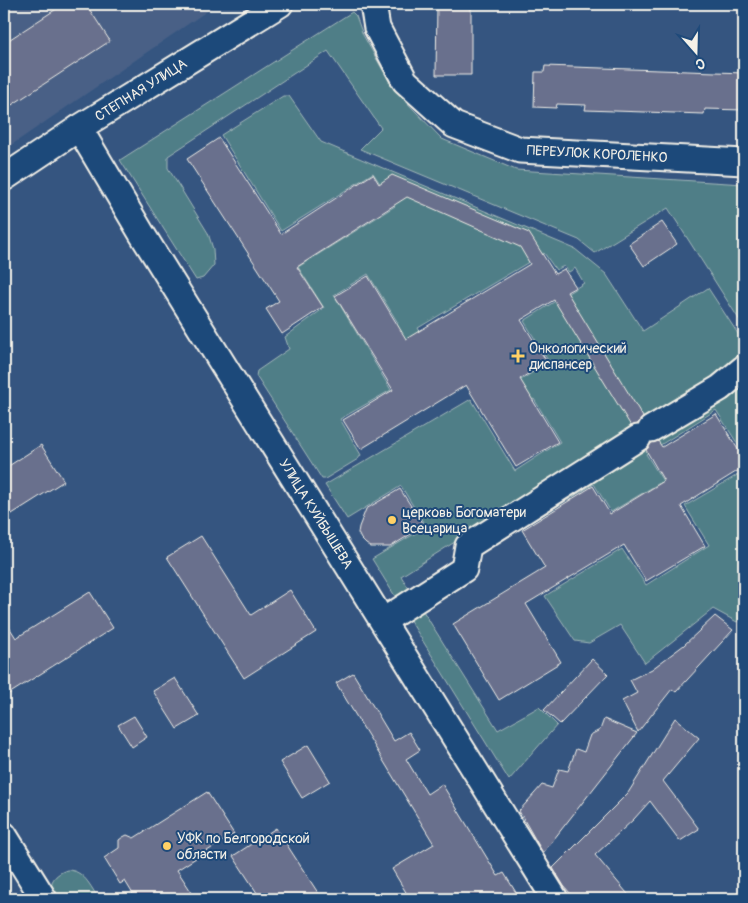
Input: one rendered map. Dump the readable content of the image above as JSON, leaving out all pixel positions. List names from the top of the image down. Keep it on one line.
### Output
{"streets":{"street":["СТЕПНАЯ УЛИЦА","ПЕРЕУЛОК КОРОЛЕНКО","УЛИЦА КУЙБЫШЕВА"]},"crossings":[["СТЕПНАЯ УЛИЦА","УЛИЦА КУЙБЫШЕВА"]],"places":{"health":["Онкологический диспансер"],"other":["церковь Богоматери Всецарица","УФК по Белгородской области"]},"north":"bottom"}
